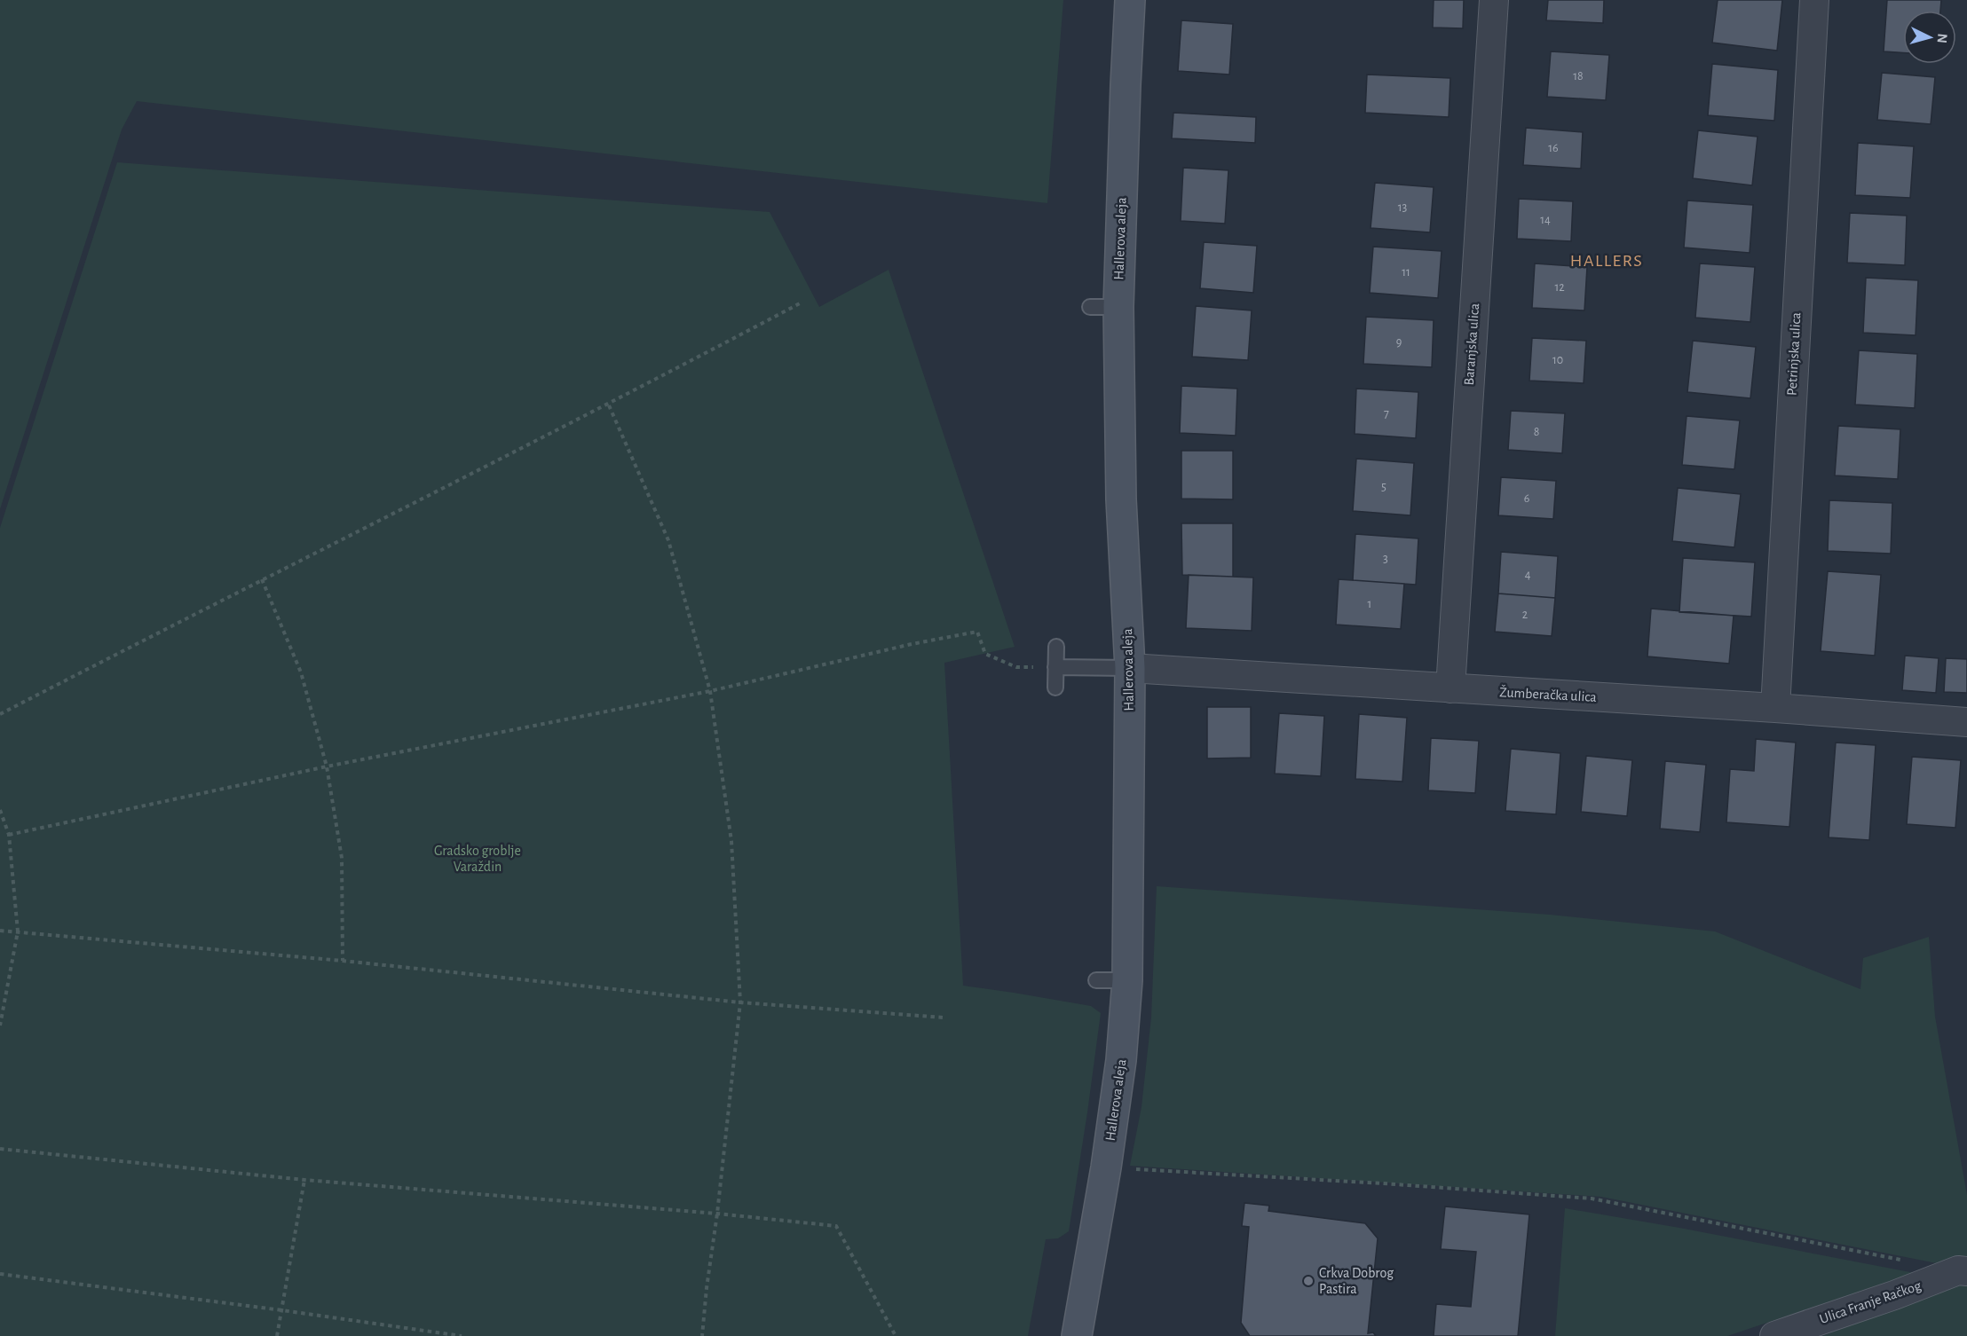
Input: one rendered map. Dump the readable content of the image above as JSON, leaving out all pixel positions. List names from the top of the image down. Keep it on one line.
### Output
{"streets":{"main road":["Hallerova aleja"],"street":["Baranjska ulica","Petrinjska ulica","Žumberačka ulica","Ulica Franje Račkog"]},"crossings":[["Hallerova aleja","Žumberačka ulica"],["Baranjska ulica","Žumberačka ulica"],["Petrinjska ulica","Žumberačka ulica"]],"districts":["HALLERS"],"parks":["Gradsko groblje Varaždin"],"places":["Crkva Dobrog Pastira"],"house_numbers":["18","16","13","14","11","12","9","10","7","8","5","6","3","4","1","2"],"north":"right"}
